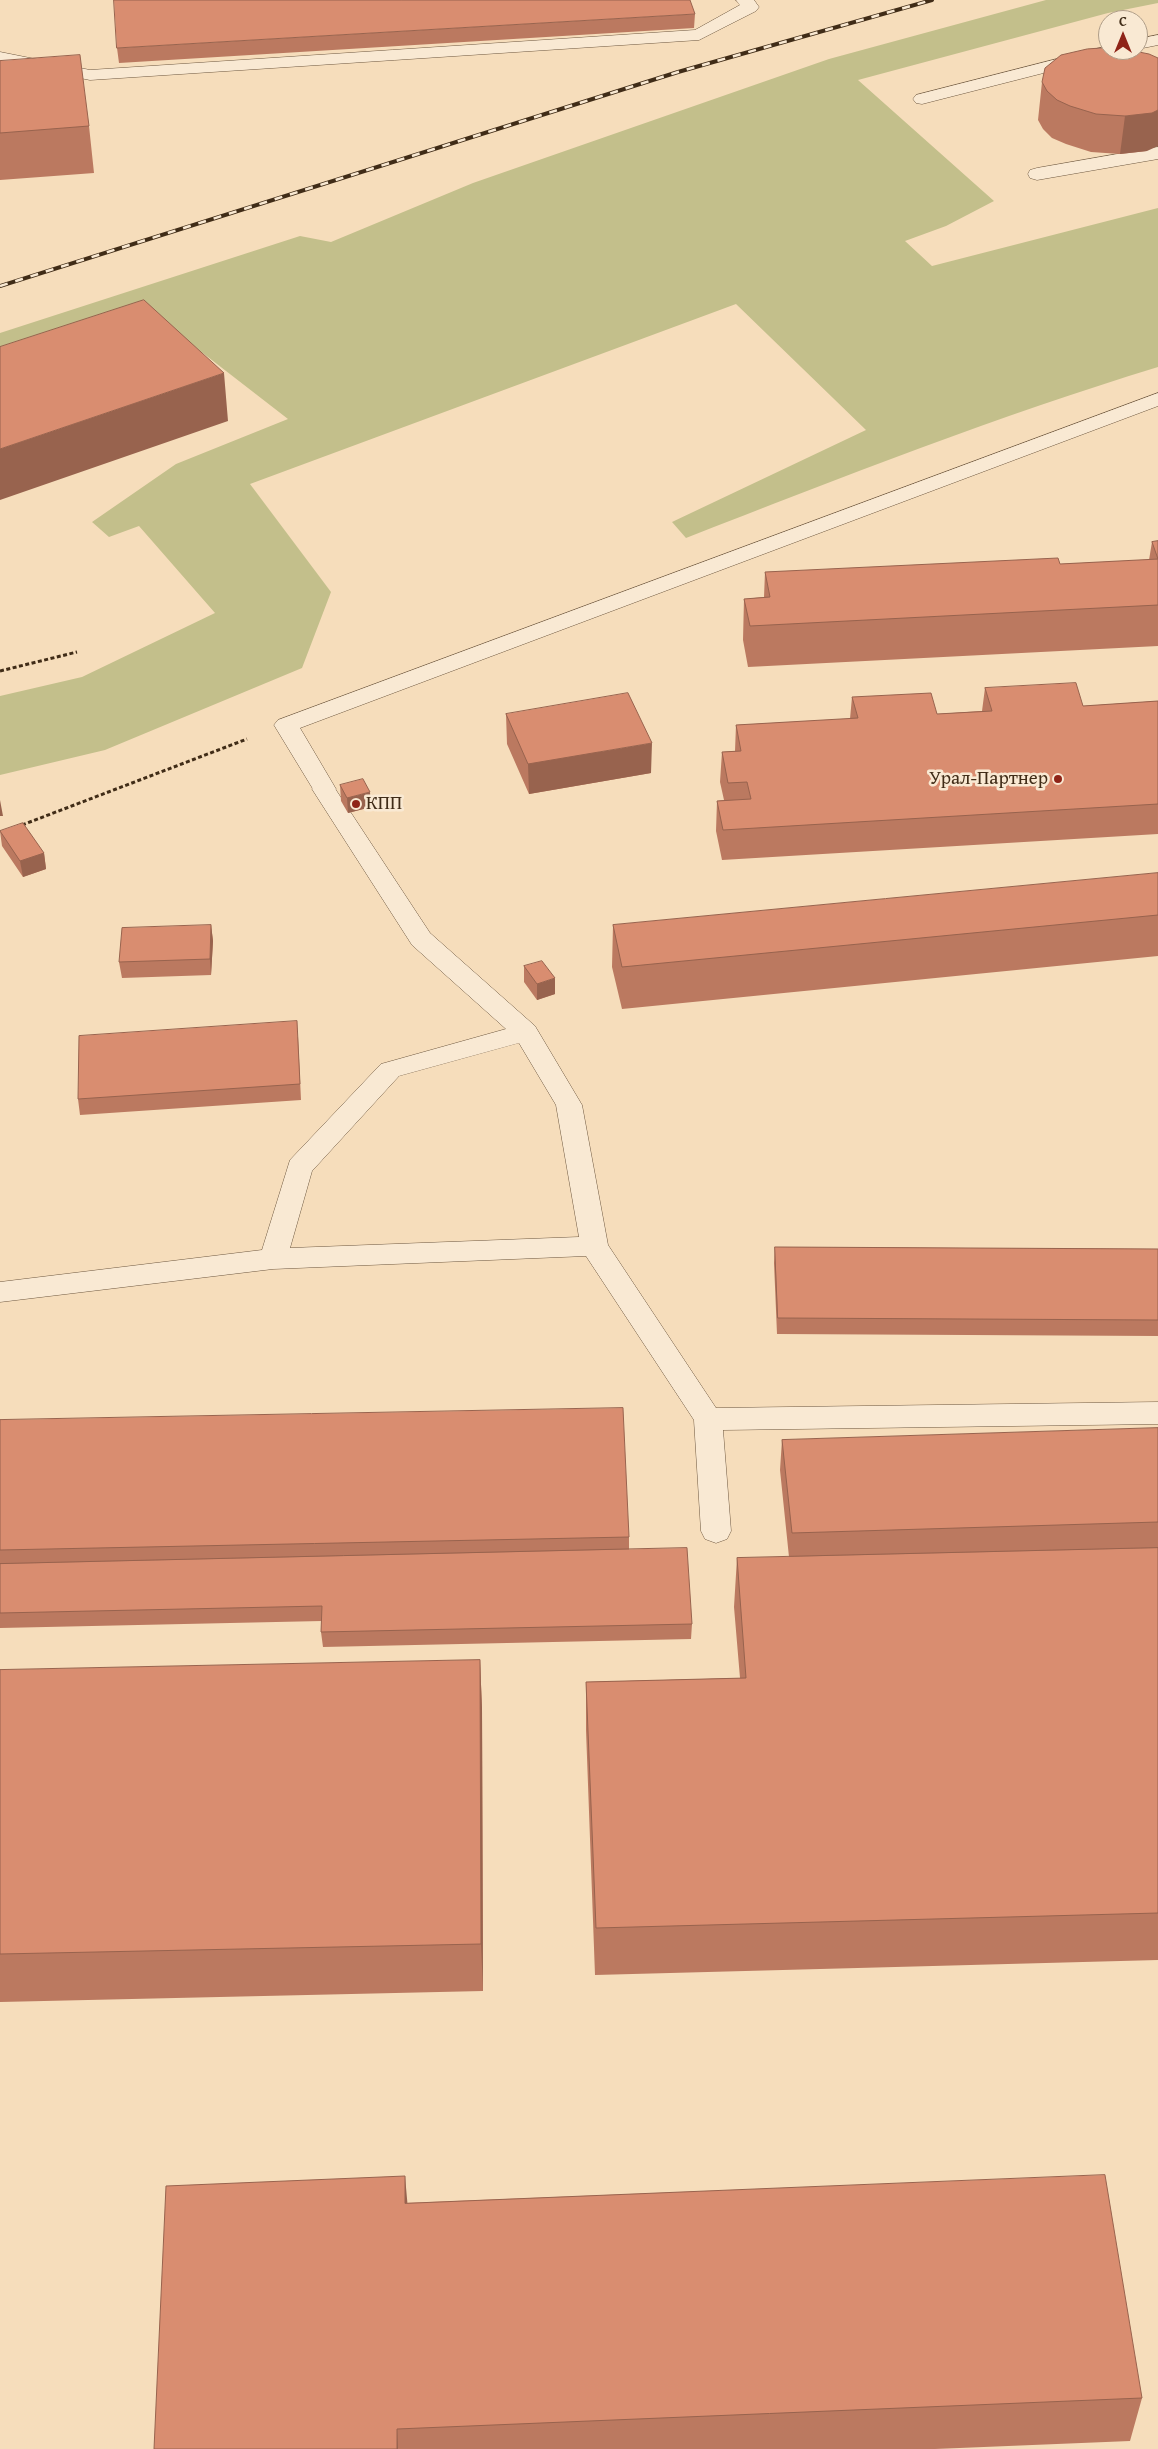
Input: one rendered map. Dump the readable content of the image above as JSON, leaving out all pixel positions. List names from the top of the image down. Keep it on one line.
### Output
{"places":["Урал-Партнер","КПП"],"north":"top"}
